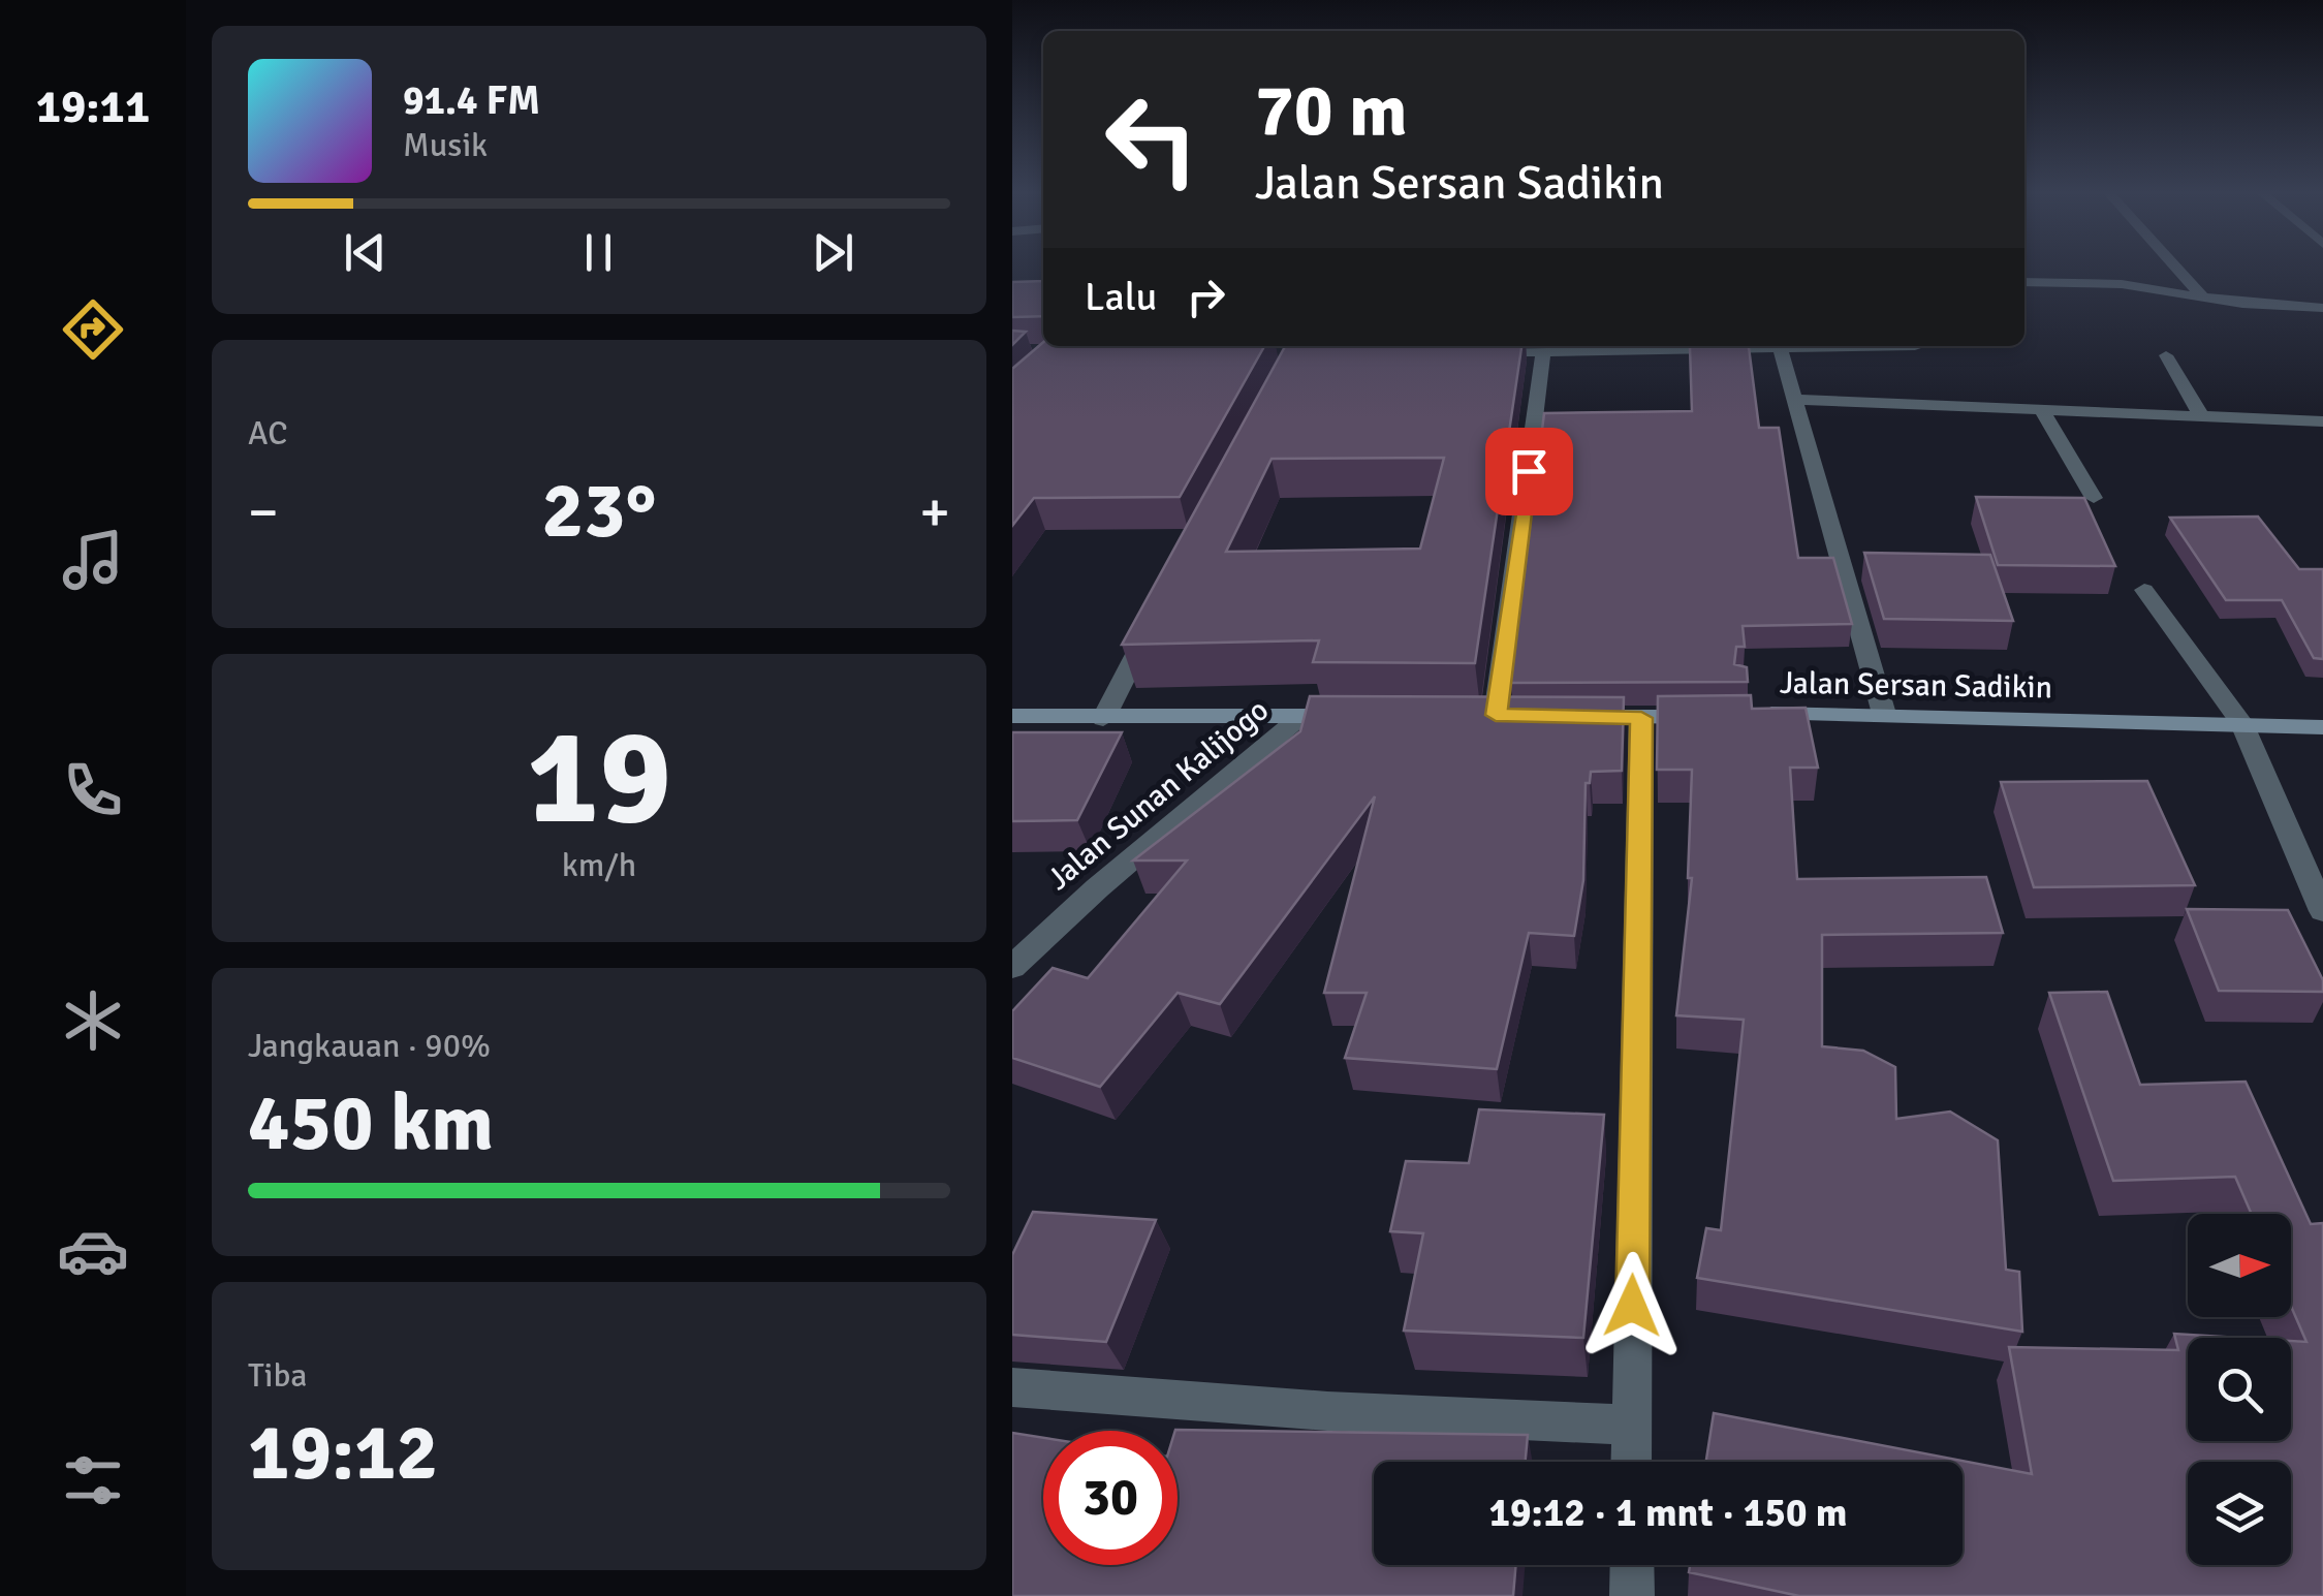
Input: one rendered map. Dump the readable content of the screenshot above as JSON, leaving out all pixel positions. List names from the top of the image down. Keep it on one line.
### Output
{"streets":{"main road":["Jalan Sersan Sadikin"],"street":["Jalan Sunan Kalijogo"]},"north":"right","page":{"tabs":"19:11","turn":["70 m","Jalan Sersan Sadikin"],"song":["91.4 FM","Musik"],"then":"Lalu","tile":["AC",["19","km/h"],["Jangkauan · 90%","450 km"],["Tiba","19:12"]],"heat":["−","23°","+"],"limit":"30","trip":"19:12 · 1 mnt · 150 m"}}
